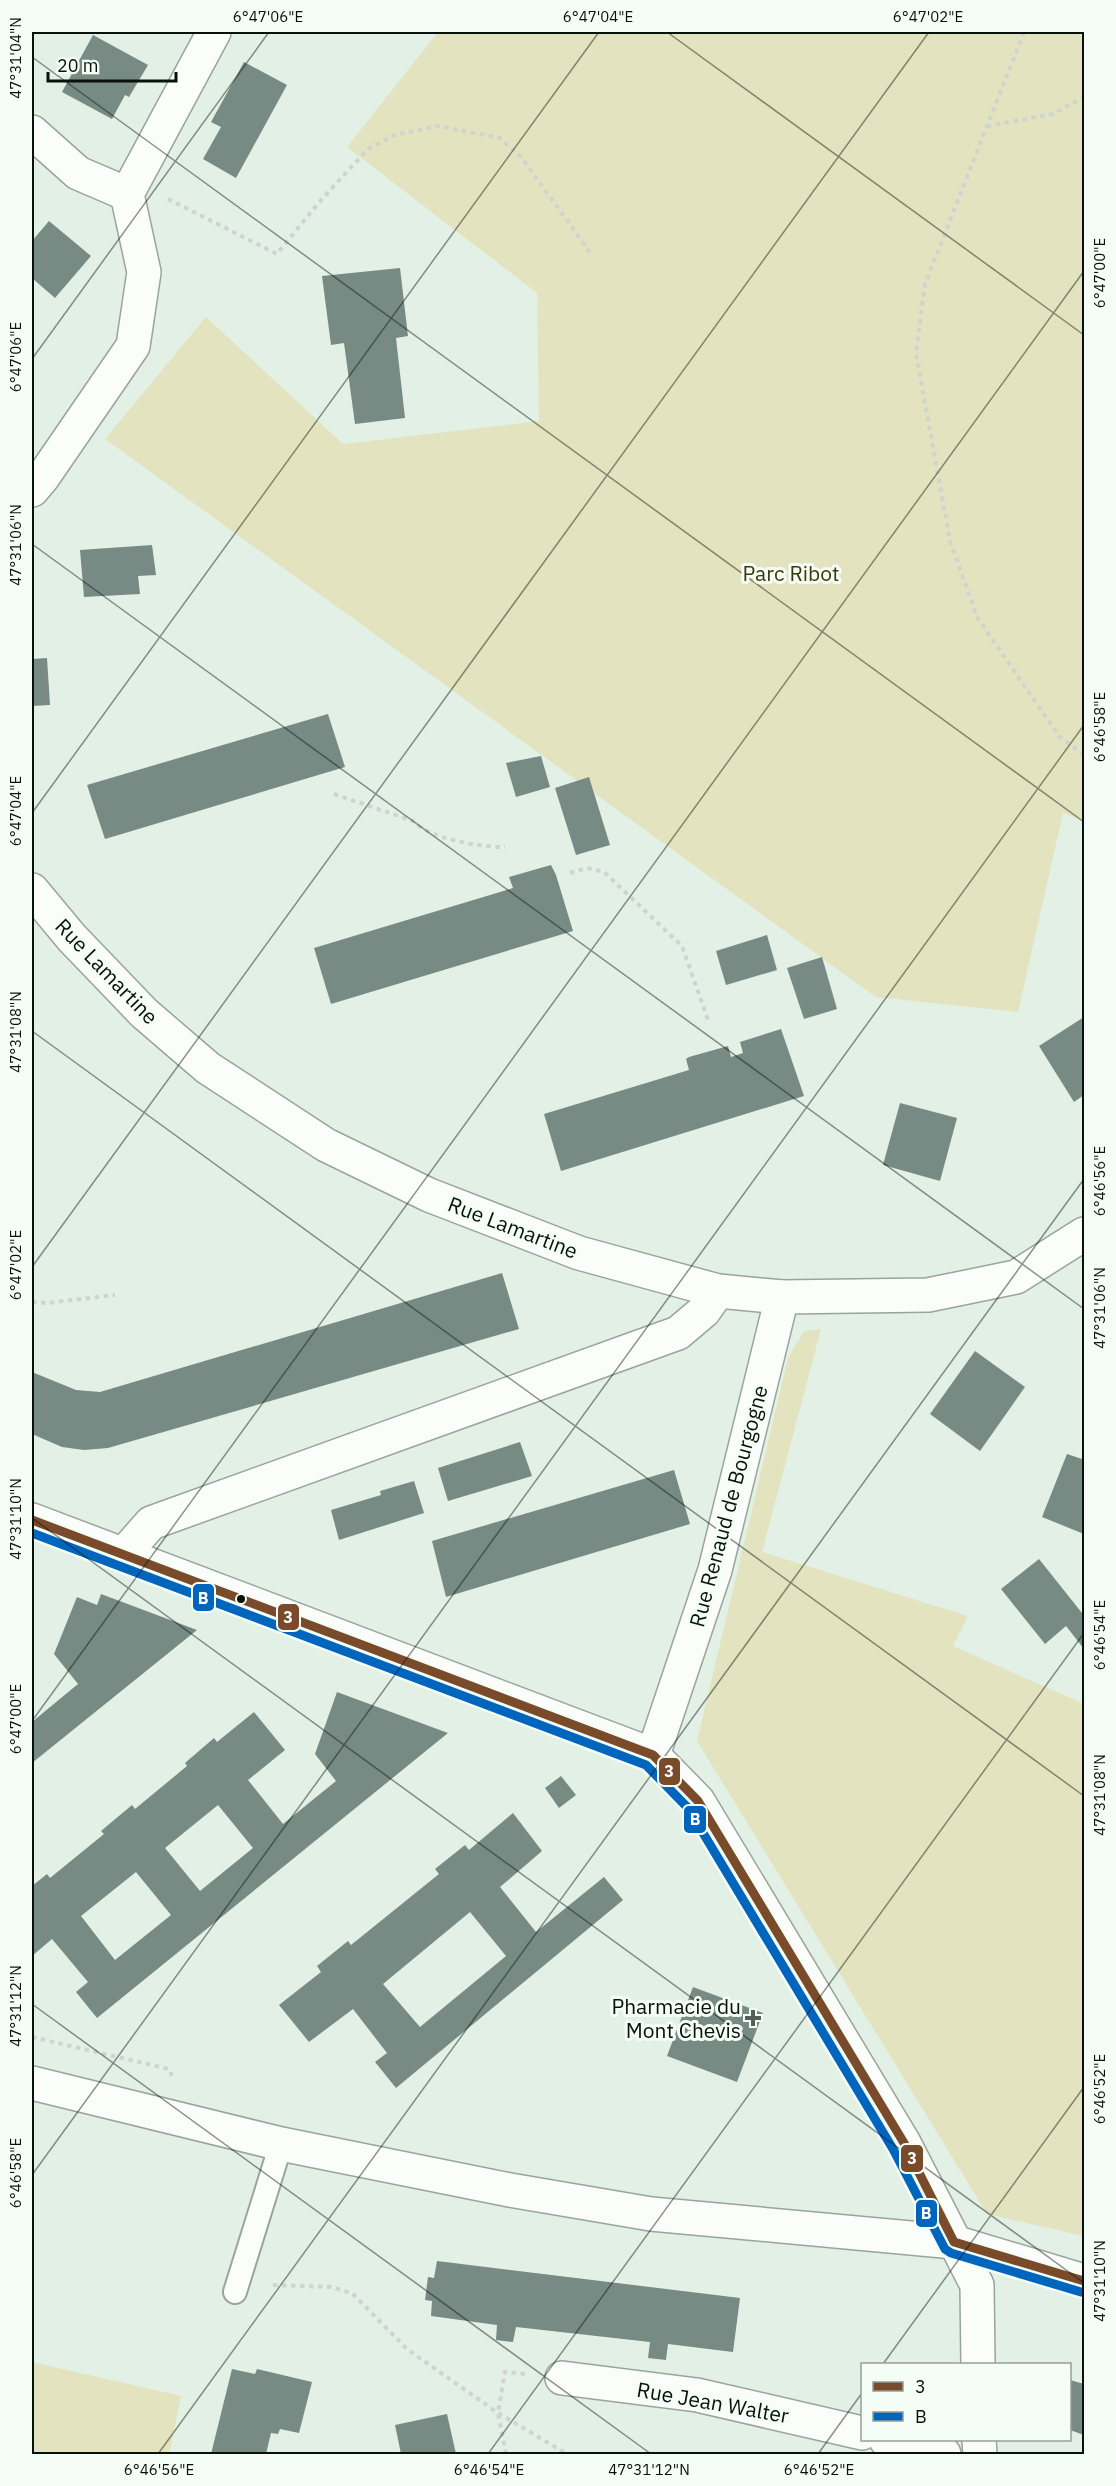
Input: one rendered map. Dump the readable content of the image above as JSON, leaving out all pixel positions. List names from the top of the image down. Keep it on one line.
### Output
{"streets":{"street":["Rue Lamartine","Rue Renaud de Bourgogne","Rue Jean Walter"]},"crossings":[["Rue Lamartine","Rue Renaud de Bourgogne"]],"parks":["Parc Ribot"],"places":{"health":["Pharmacie du Mont Chevis"]},"lines":["transit line 3","transit line B"],"legend":["3","B"],"scale_bar":"20 m","coordinates":["6°47'06\"E","6°47'04\"E","6°47'02\"E","47°31'04\"N","6°47'00\"E","47°31'06\"N","6°46'58\"E","47°31'08\"N","6°46'56\"E","47°31'10\"N","6°46'54\"E","47°31'12\"N","6°46'52\"E"]}
